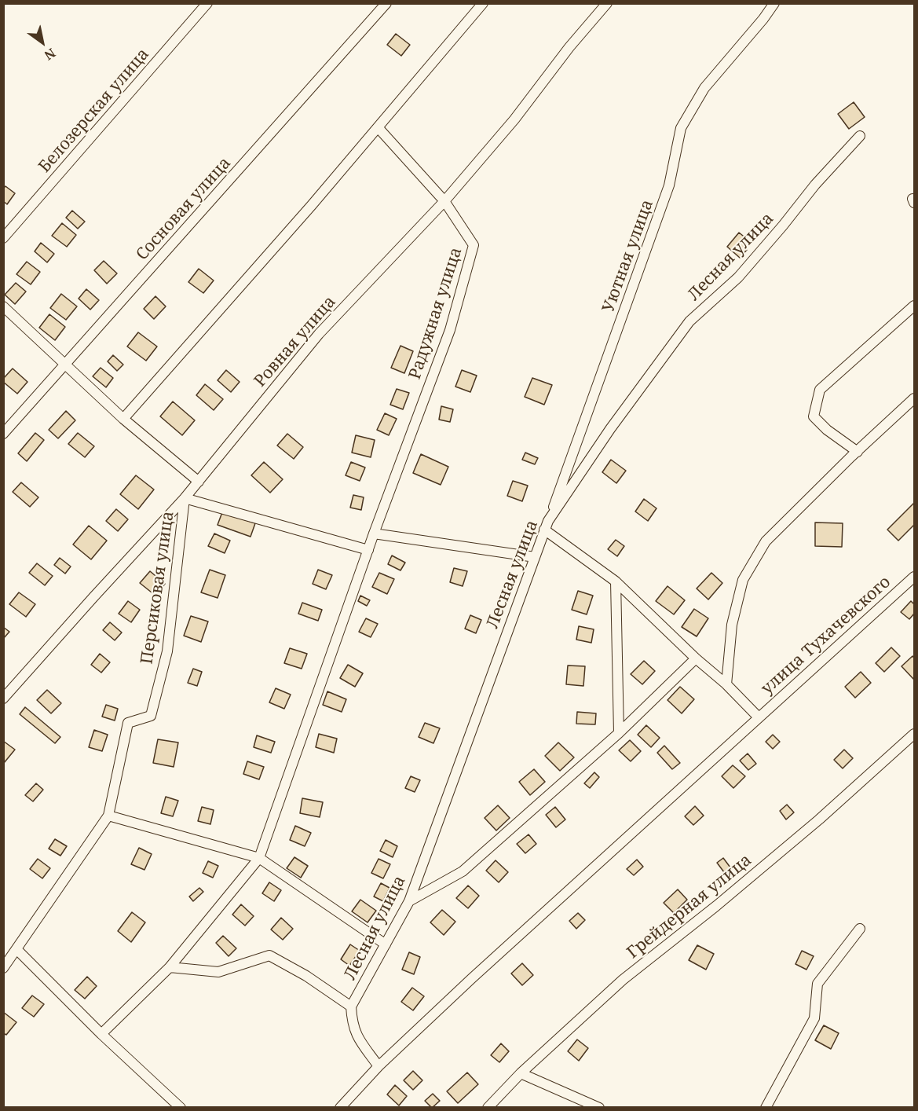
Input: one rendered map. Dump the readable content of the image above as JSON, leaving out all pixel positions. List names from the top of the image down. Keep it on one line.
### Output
{"streets":{"street":["Белозерская улица","Сосновая улица","Уютная улица","Лесная улица","Радужная улица","Ровная улица","Персиковая улица","улица Тухачевского","Грейдерная улица"]},"crossings":[["Уютная улица","Лесная улица"],["Радужная улица","Ровная улица"],["Ровная улица","Персиковая улица"]],"north":"bottom right"}
